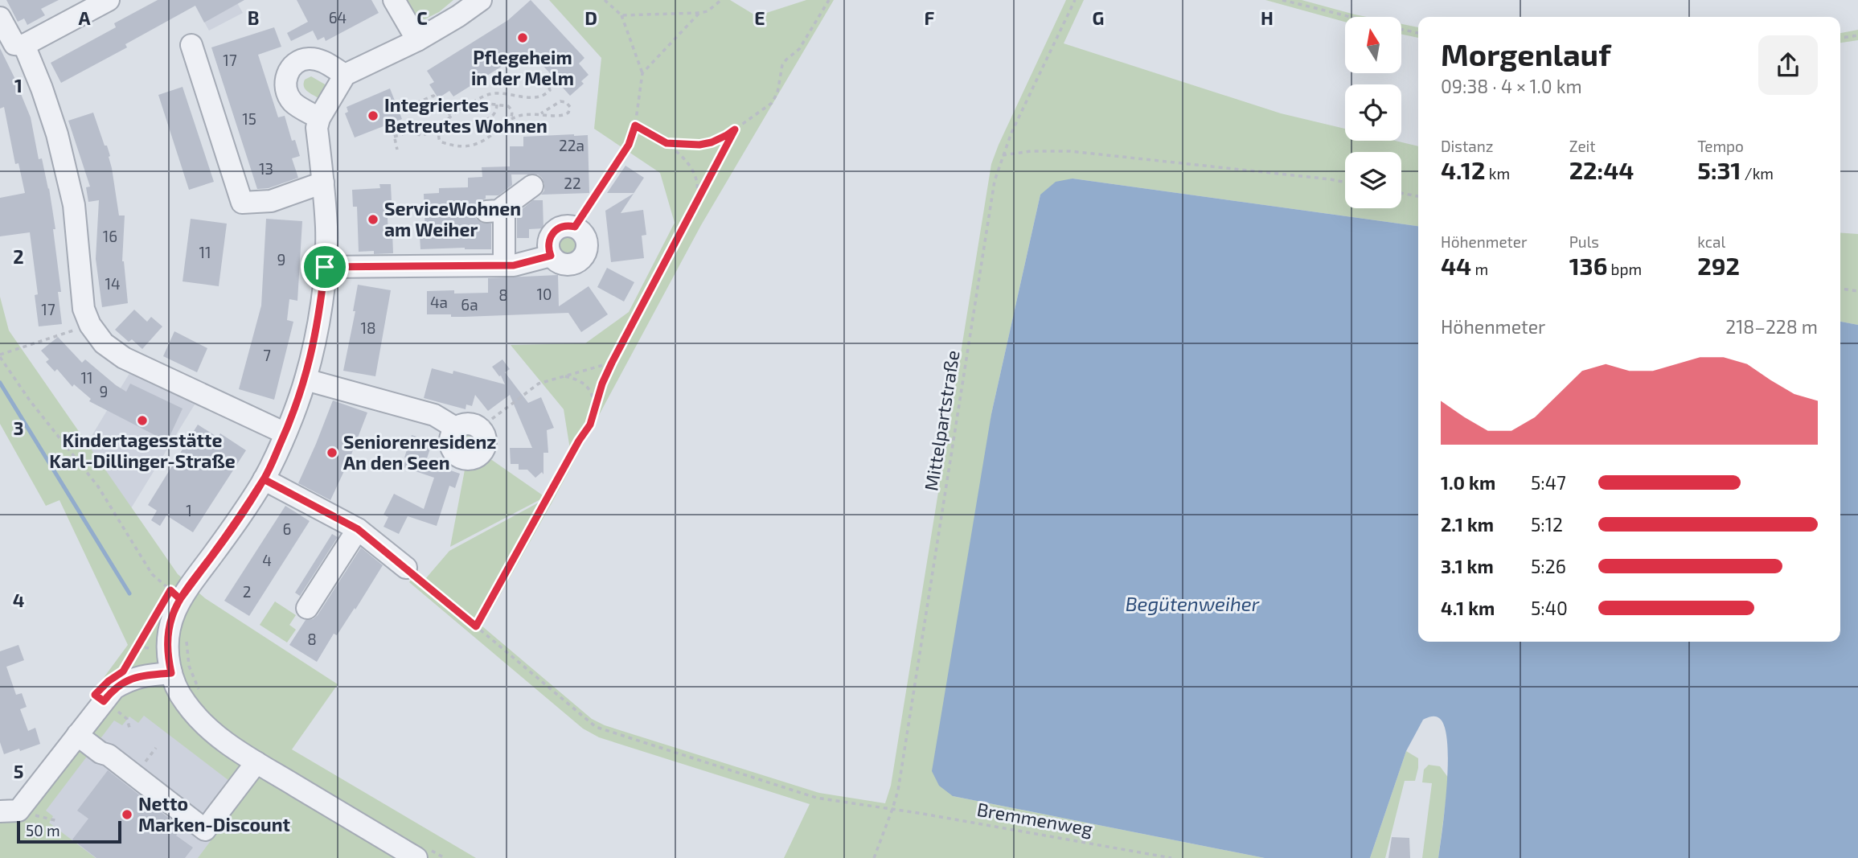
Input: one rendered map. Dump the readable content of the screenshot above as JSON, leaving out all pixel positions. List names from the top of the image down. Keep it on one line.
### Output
{"streets":{"path":["Mittelpartstraße","Bremmenweg"]},"crossings":[["Mittelpartstraße","Bremmenweg"]],"water":["Begütenweiher"],"places":["Pflegeheim in der Melm","Integriertes Betreutes Wohnen","ServiceWohnen am Weiher","Kindertagesstätte Karl-Dillinger-Straße","Seniorenresidenz An den Seen","Netto Marken-Discount"],"house_numbers":["64","17","15","22a","13","22","16","11","9","14","10","8","4a","6a","17","18","7","11","9","1","6","4","2","8"],"scale_bar":"50 m","north":"top","page":{"heading":["Morgenlauf","09:38 · 4 × 1.0 km"],"stats":[["Distanz","4.12 km"],["Zeit","22:44"],["Tempo","5:31 /km"],["Höhenmeter","44 m"],["Puls","136 bpm"],["kcal","292"]],"chart":["Höhenmeter","218–228 m"],"list":[{"name":"1.0 km","note":"5:47"},{"name":"2.1 km","note":"5:12"},{"name":"3.1 km","note":"5:26"},{"name":"4.1 km","note":"5:40"}],"scale":"50 m"},"grid":{"columns":["A","B","C","D","E","F","G","H"],"rows":["1","2","3","4","5"]}}
